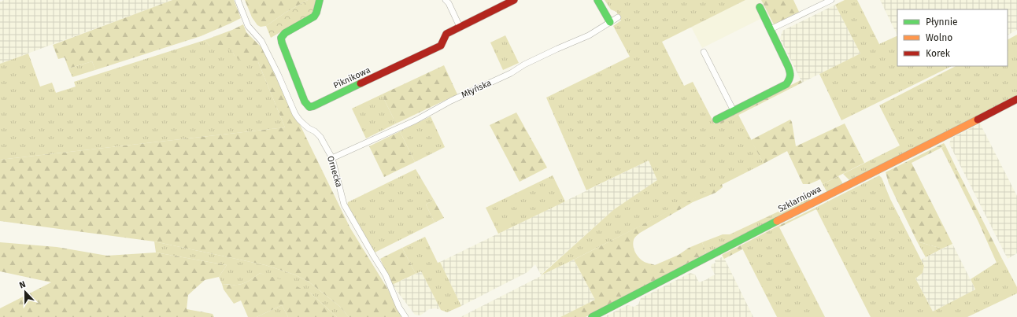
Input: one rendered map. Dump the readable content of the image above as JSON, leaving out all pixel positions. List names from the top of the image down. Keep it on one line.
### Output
{"streets":{"street":["Piknikowa","Młyńska","Ornecka","Szklarniowa"]},"crossings":[["Młyńska","Ornecka"]],"legend":["Płynnie","Wolno","Korek"],"north":"top"}
